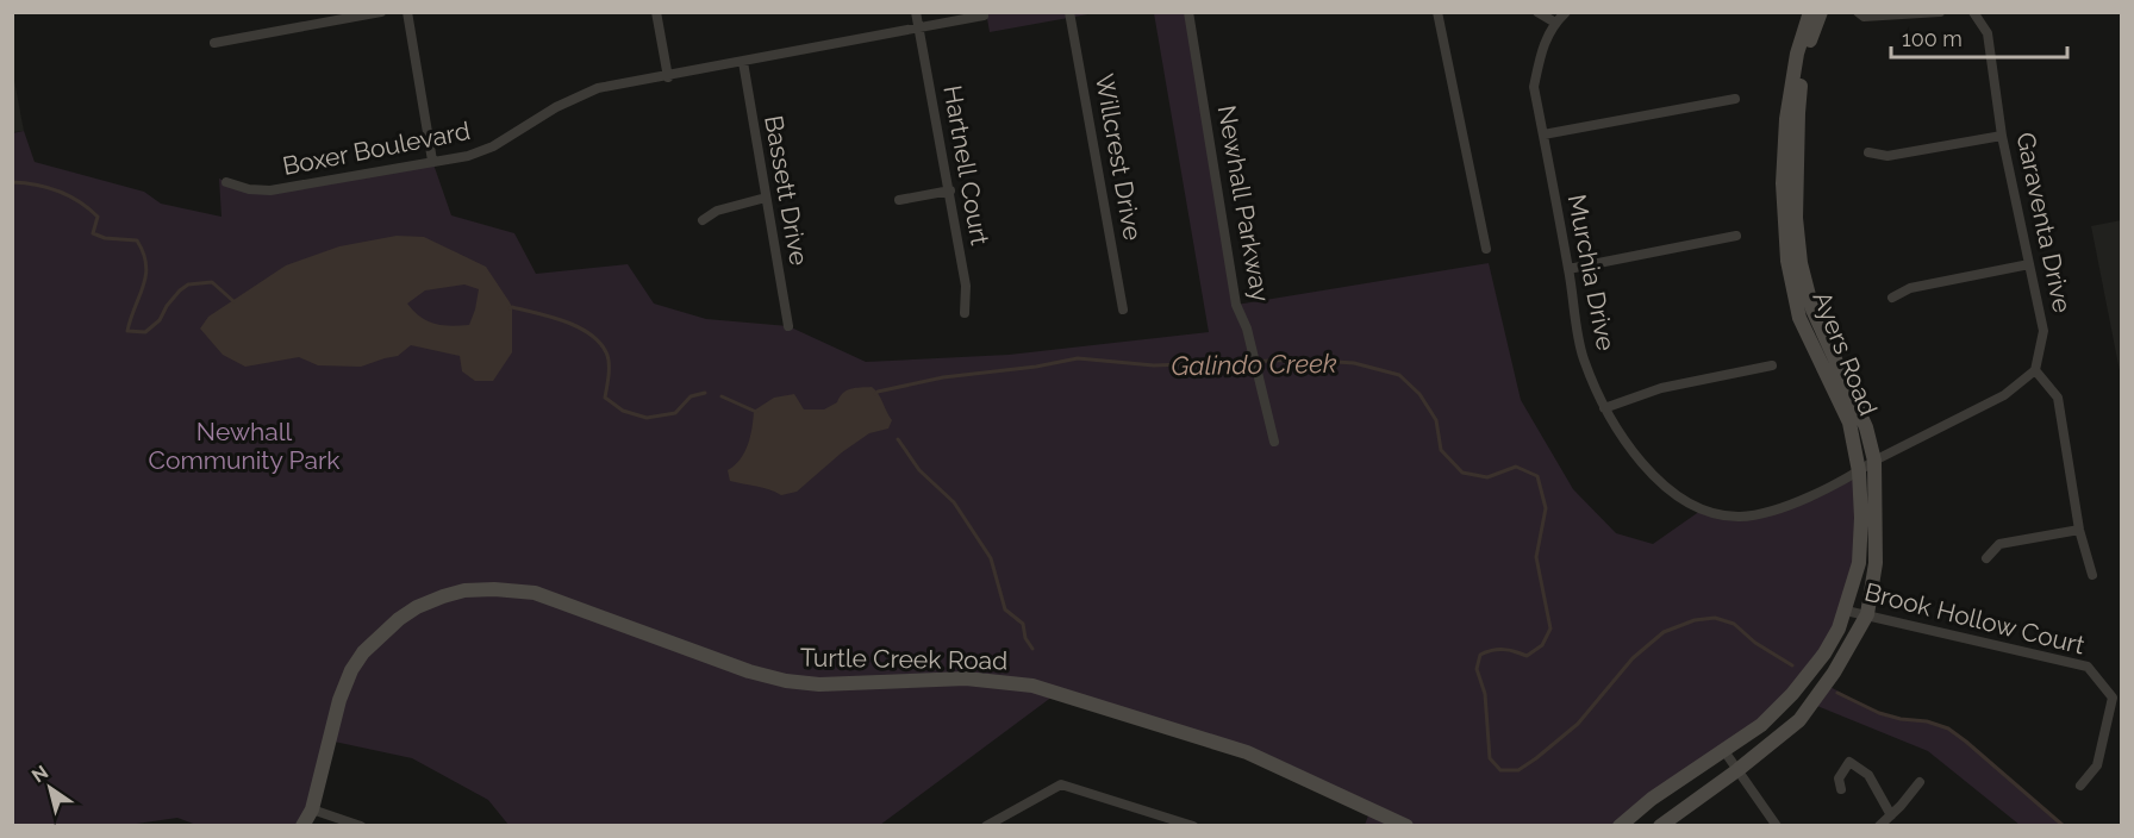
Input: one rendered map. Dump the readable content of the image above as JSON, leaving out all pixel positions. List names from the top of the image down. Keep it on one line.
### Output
{"streets":{"street":["Boxer Boulevard","Willcrest Drive","Hartnell Court","Bassett Drive","Newhall Parkway","Garaventa Drive","Murchia Drive","Ayers Road","Brook Hollow Court","Turtle Creek Road"]},"crossings":[["Boxer Boulevard","Hartnell Court"],["Boxer Boulevard","Bassett Drive"],["Murchia Drive","Ayers Road"],["Ayers Road","Brook Hollow Court"]],"water":["Galindo Creek"],"parks":["Newhall Community Park"],"scale_bar":"100 m","north":"top left"}
